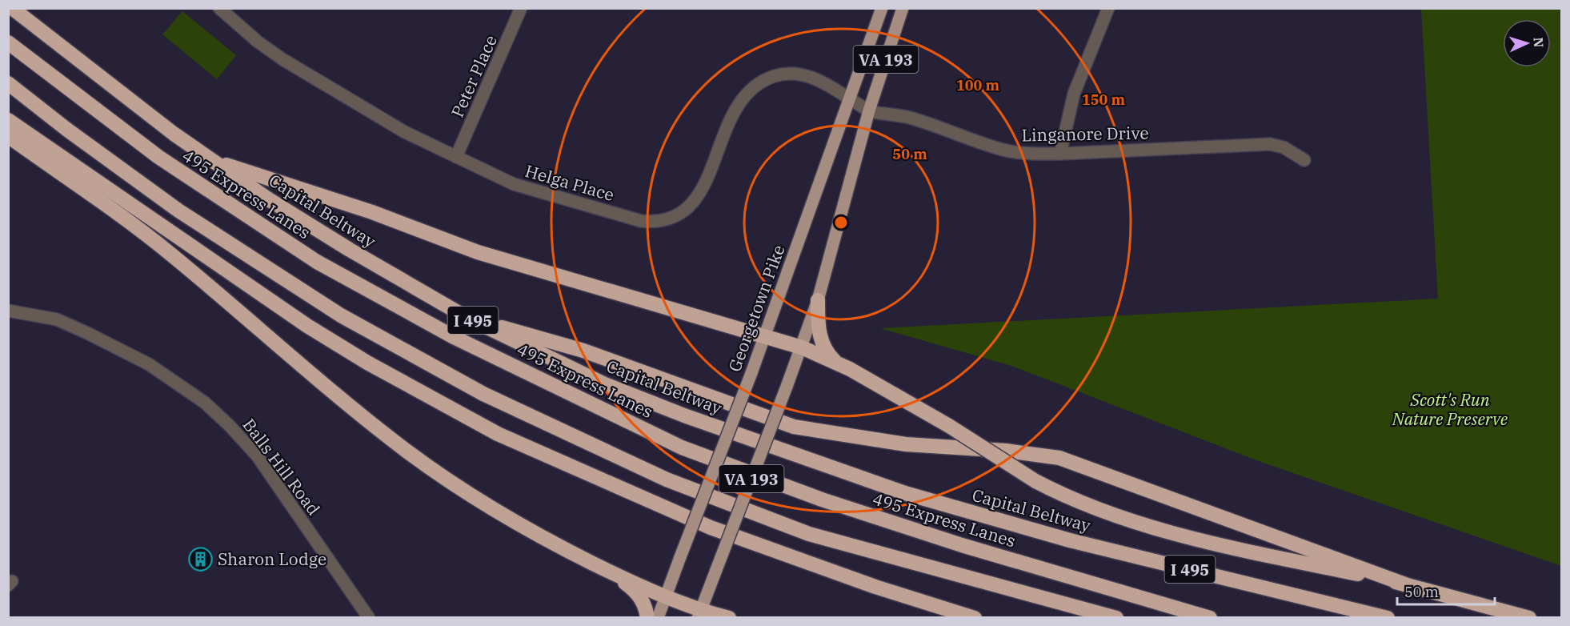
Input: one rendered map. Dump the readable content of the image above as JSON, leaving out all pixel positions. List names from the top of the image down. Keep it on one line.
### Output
{"streets":{"highway":["495 Express Lanes","Capital Beltway","I 495"],"main road":["VA 193","Georgetown Pike"],"street":["Peter Place","Linganore Drive","Helga Place","Balls Hill Road"]},"crossings":[["VA 193","Linganore Drive"],["VA 193","Helga Place"],["Peter Place","Helga Place"],["Linganore Drive","Helga Place"],["Helga Place","Georgetown Pike"]],"parks":["Scott's Run Nature Preserve"],"places":{"building":["Sharon Lodge"]},"scale_bar":"50 m","north":"right","rings":["100 m","150 m","50 m"]}
